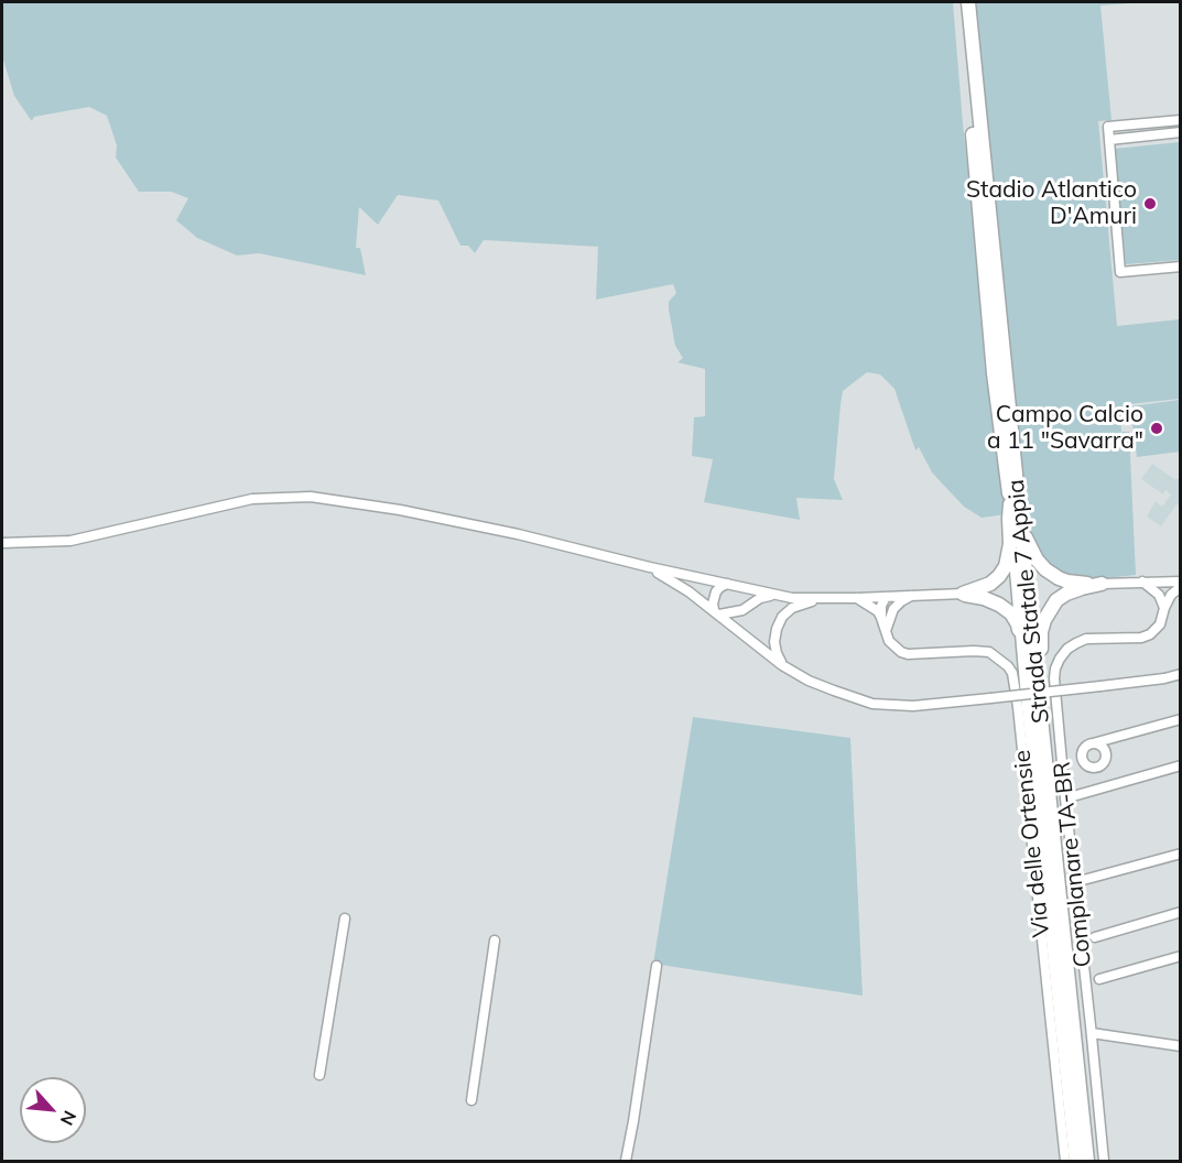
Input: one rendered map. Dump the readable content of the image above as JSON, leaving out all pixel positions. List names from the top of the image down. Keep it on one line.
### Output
{"streets":{"highway":["Strada Statale 7 Appia"],"street":["Via delle Ortensie","Complanare TA-BR"]},"places":["Stadio Atlantico D'Amuri","Campo Calcio a 11 \"Savarra\""],"north":"bottom right"}
